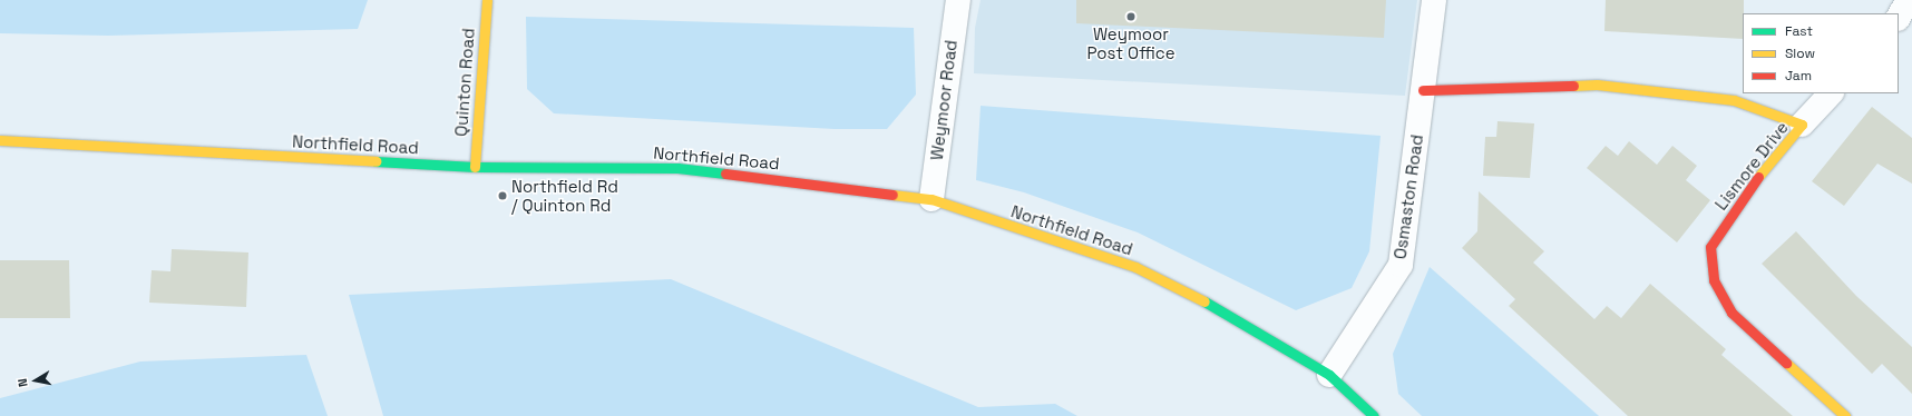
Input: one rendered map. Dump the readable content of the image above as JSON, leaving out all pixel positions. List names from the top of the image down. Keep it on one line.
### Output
{"streets":{"street":["Quinton Road","Weymoor Road","Northfield Road","Lismore Drive","Osmaston Road"]},"crossings":[["Quinton Road","Northfield Road"],["Weymoor Road","Northfield Road"],["Northfield Road","Osmaston Road"],["Lismore Drive","Osmaston Road"]],"places":["Weymoor Post Office","Northfield Rd / Quinton Rd"],"legend":["Fast","Slow","Jam"],"north":"left"}
